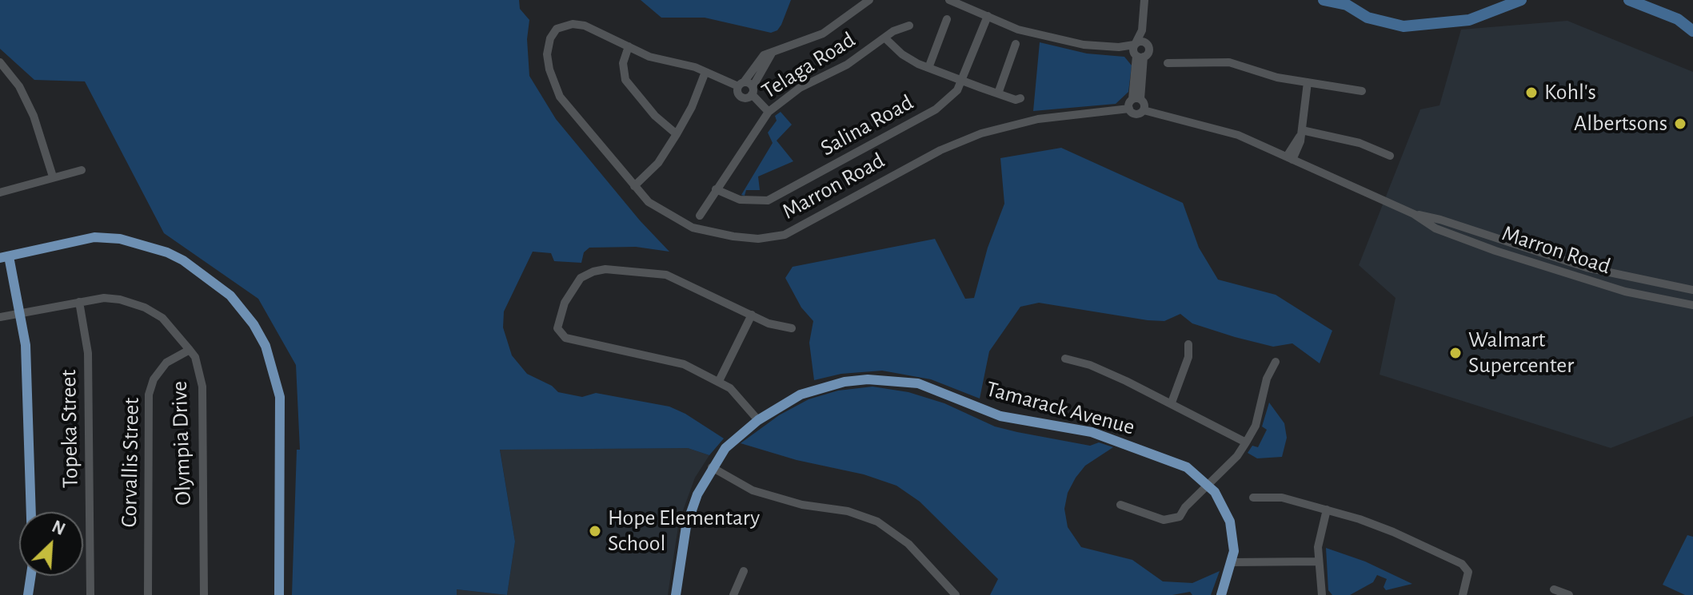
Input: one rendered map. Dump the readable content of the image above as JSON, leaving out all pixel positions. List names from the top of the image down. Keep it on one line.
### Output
{"streets":{"main road":["Tamarack Avenue"],"street":["Telaga Road","Salina Road","Marron Road","Topeka Street","Olympia Drive","Corvallis Street"]},"crossings":[["Telaga Road","Salina Road"],["Topeka Street","Olympia Drive"],["Olympia Drive","Corvallis Street"]],"places":["Kohl's","Albertsons","Walmart Supercenter","Hope Elementary School"],"north":"top right"}
